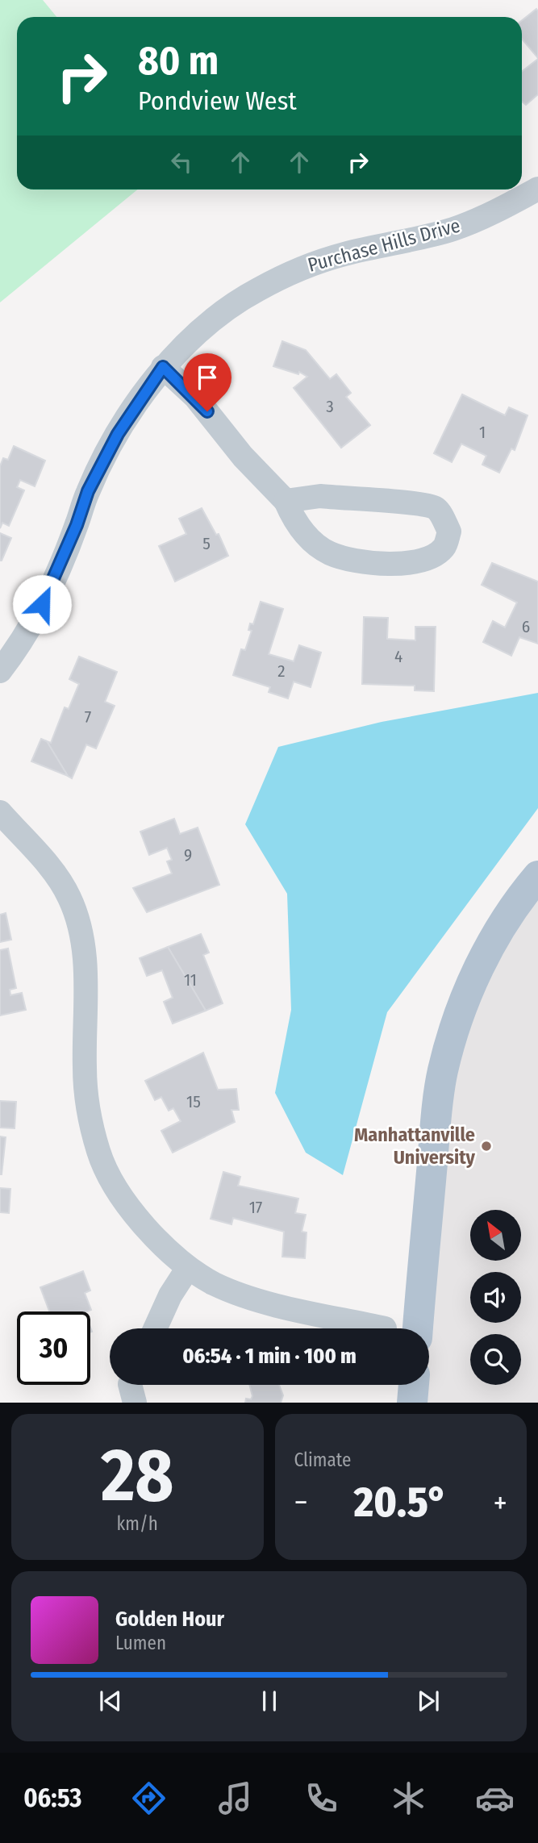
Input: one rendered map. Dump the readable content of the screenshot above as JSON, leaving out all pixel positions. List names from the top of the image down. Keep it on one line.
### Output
{"streets":{"street":["Purchase Hills Drive"]},"places":["Manhattanville University"],"house_numbers":["3","1","5","6","4","2","7","9","11","15","17"],"north":"top left","page":{"turn":["80 m","Pondview West"],"limit":"30","trip":"06:54 · 1 min · 100 m","tile":[["28","km/h"],"Climate"],"heat":["−","20.5°","+"],"song":["Golden Hour","Lumen"],"tabs":"06:53"}}
